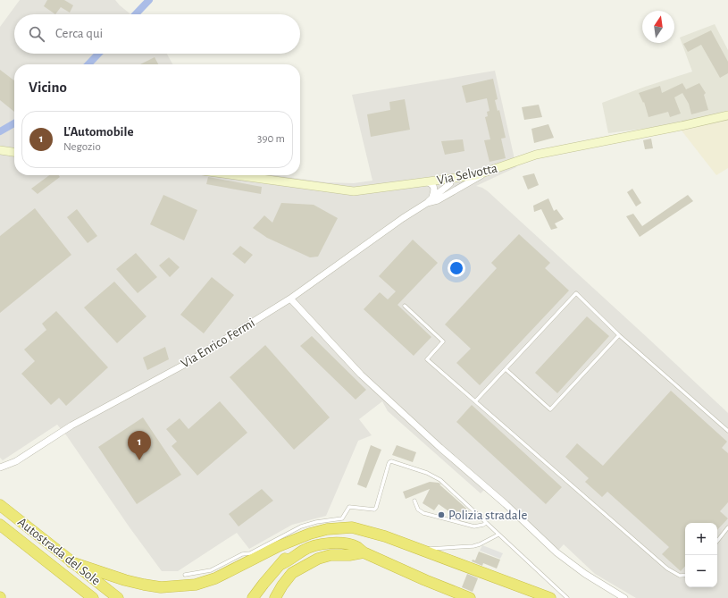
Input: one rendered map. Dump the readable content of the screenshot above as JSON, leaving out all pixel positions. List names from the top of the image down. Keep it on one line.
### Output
{"streets":{"highway":["Autostrada del Sole"],"street":["Via Selvotta","Via Enrico Fermi"]},"crossings":[["Via Selvotta","Via Enrico Fermi"]],"places":["Polizia stradale"],"north":"top","page":{"search":"Cerca qui","heading":"Vicino","list":[{"mark":"1","name":"L'Automobile","note":"Negozio","value":"390 m"}],"pins":"1","map_buttons":["+","−"]}}
